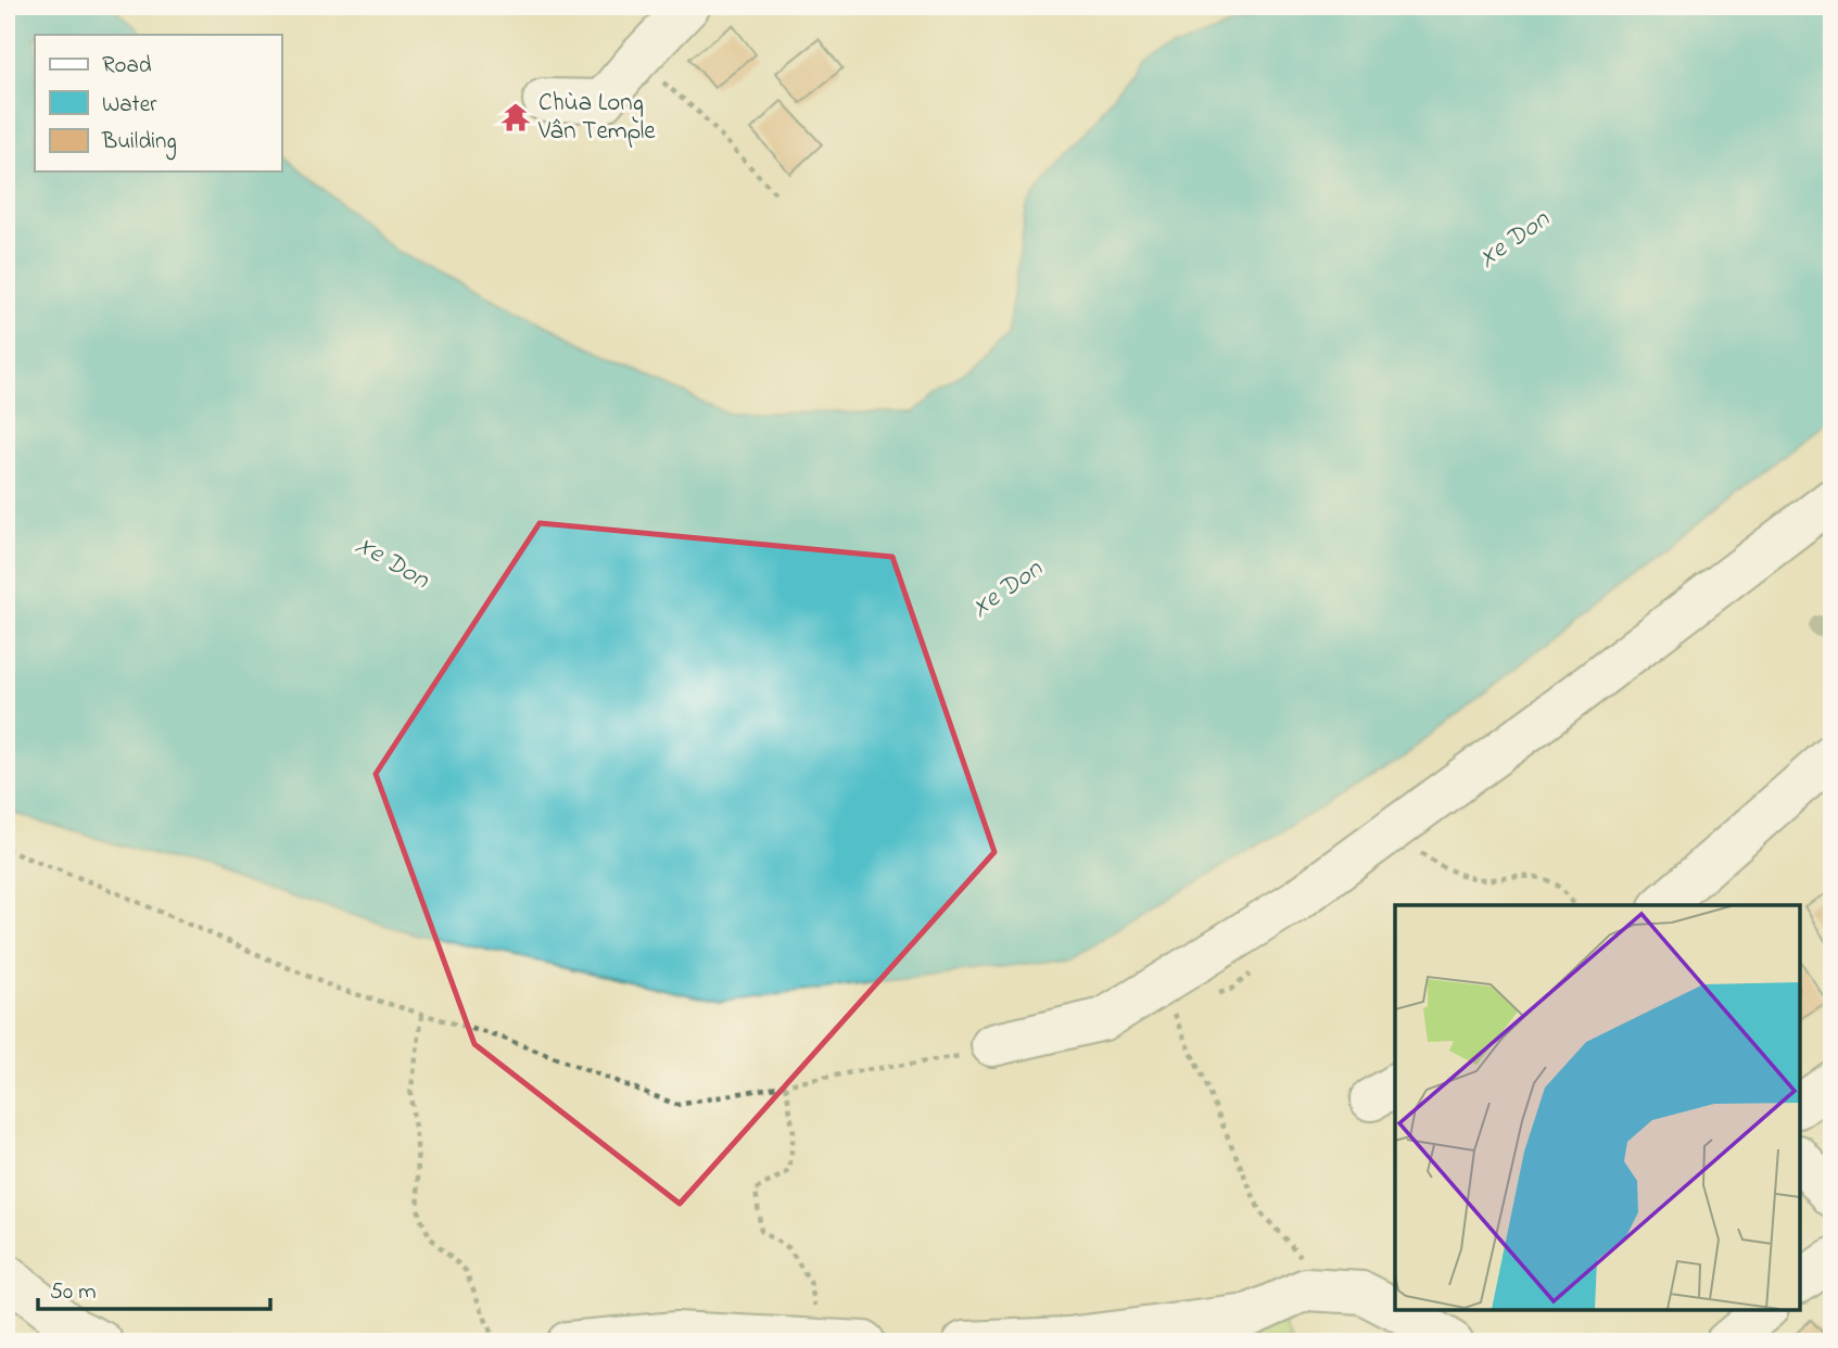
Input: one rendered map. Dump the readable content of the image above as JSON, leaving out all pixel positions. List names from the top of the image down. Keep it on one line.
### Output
{"water":["Xe Don"],"places":{"temple":["Chùa Long Vân Temple"]},"legend":["Road","Water","Building"],"scale_bar":"50 m"}
